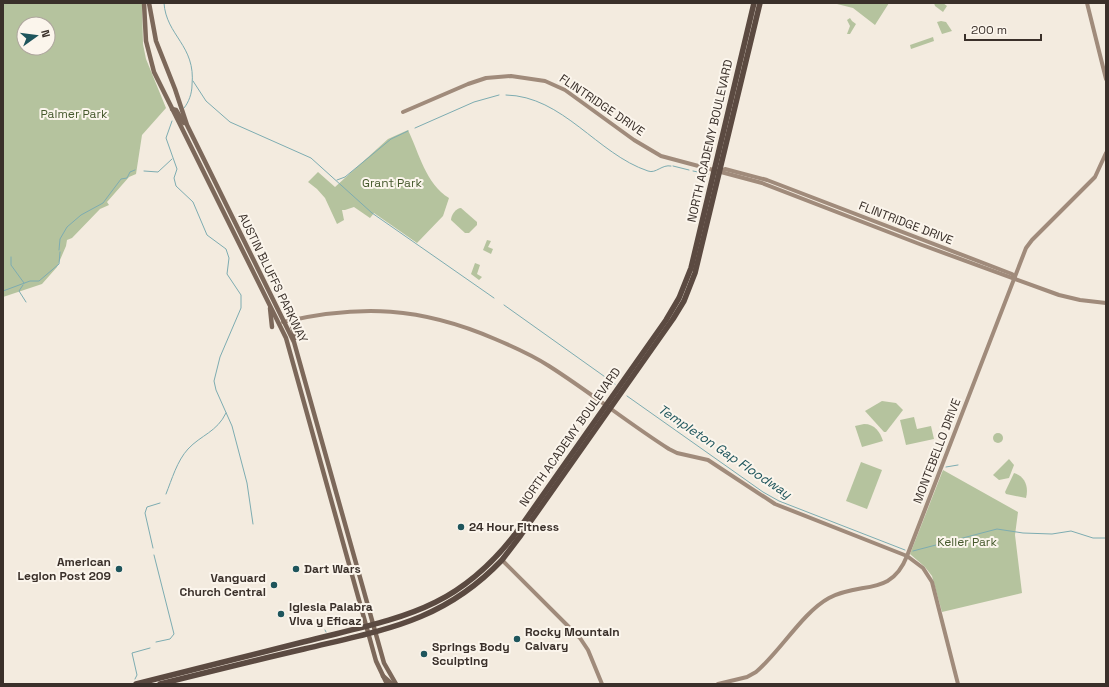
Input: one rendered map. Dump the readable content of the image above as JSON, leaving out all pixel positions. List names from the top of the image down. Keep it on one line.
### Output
{"streets":{"highway":["NORTH ACADEMY BOULEVARD"],"main road":["AUSTIN BLUFFS PARKWAY"],"street":["FLINTRIDGE DRIVE","MONTEBELLO DRIVE"]},"crossings":[["FLINTRIDGE DRIVE","NORTH ACADEMY BOULEVARD"],["FLINTRIDGE DRIVE","MONTEBELLO DRIVE"],["NORTH ACADEMY BOULEVARD","AUSTIN BLUFFS PARKWAY"]],"water":["Templeton Gap Floodway"],"parks":["Palmer Park","Grant Park","Keller Park"],"places":["24 Hour Fitness","American Legion Post 209","Dart Wars","Vanguard Church Central","Iglesia Palabra Viva y Eficaz","Rocky Mountain Calvary","Springs Body Sculpting"],"scale_bar":"200 m","north":"right"}
